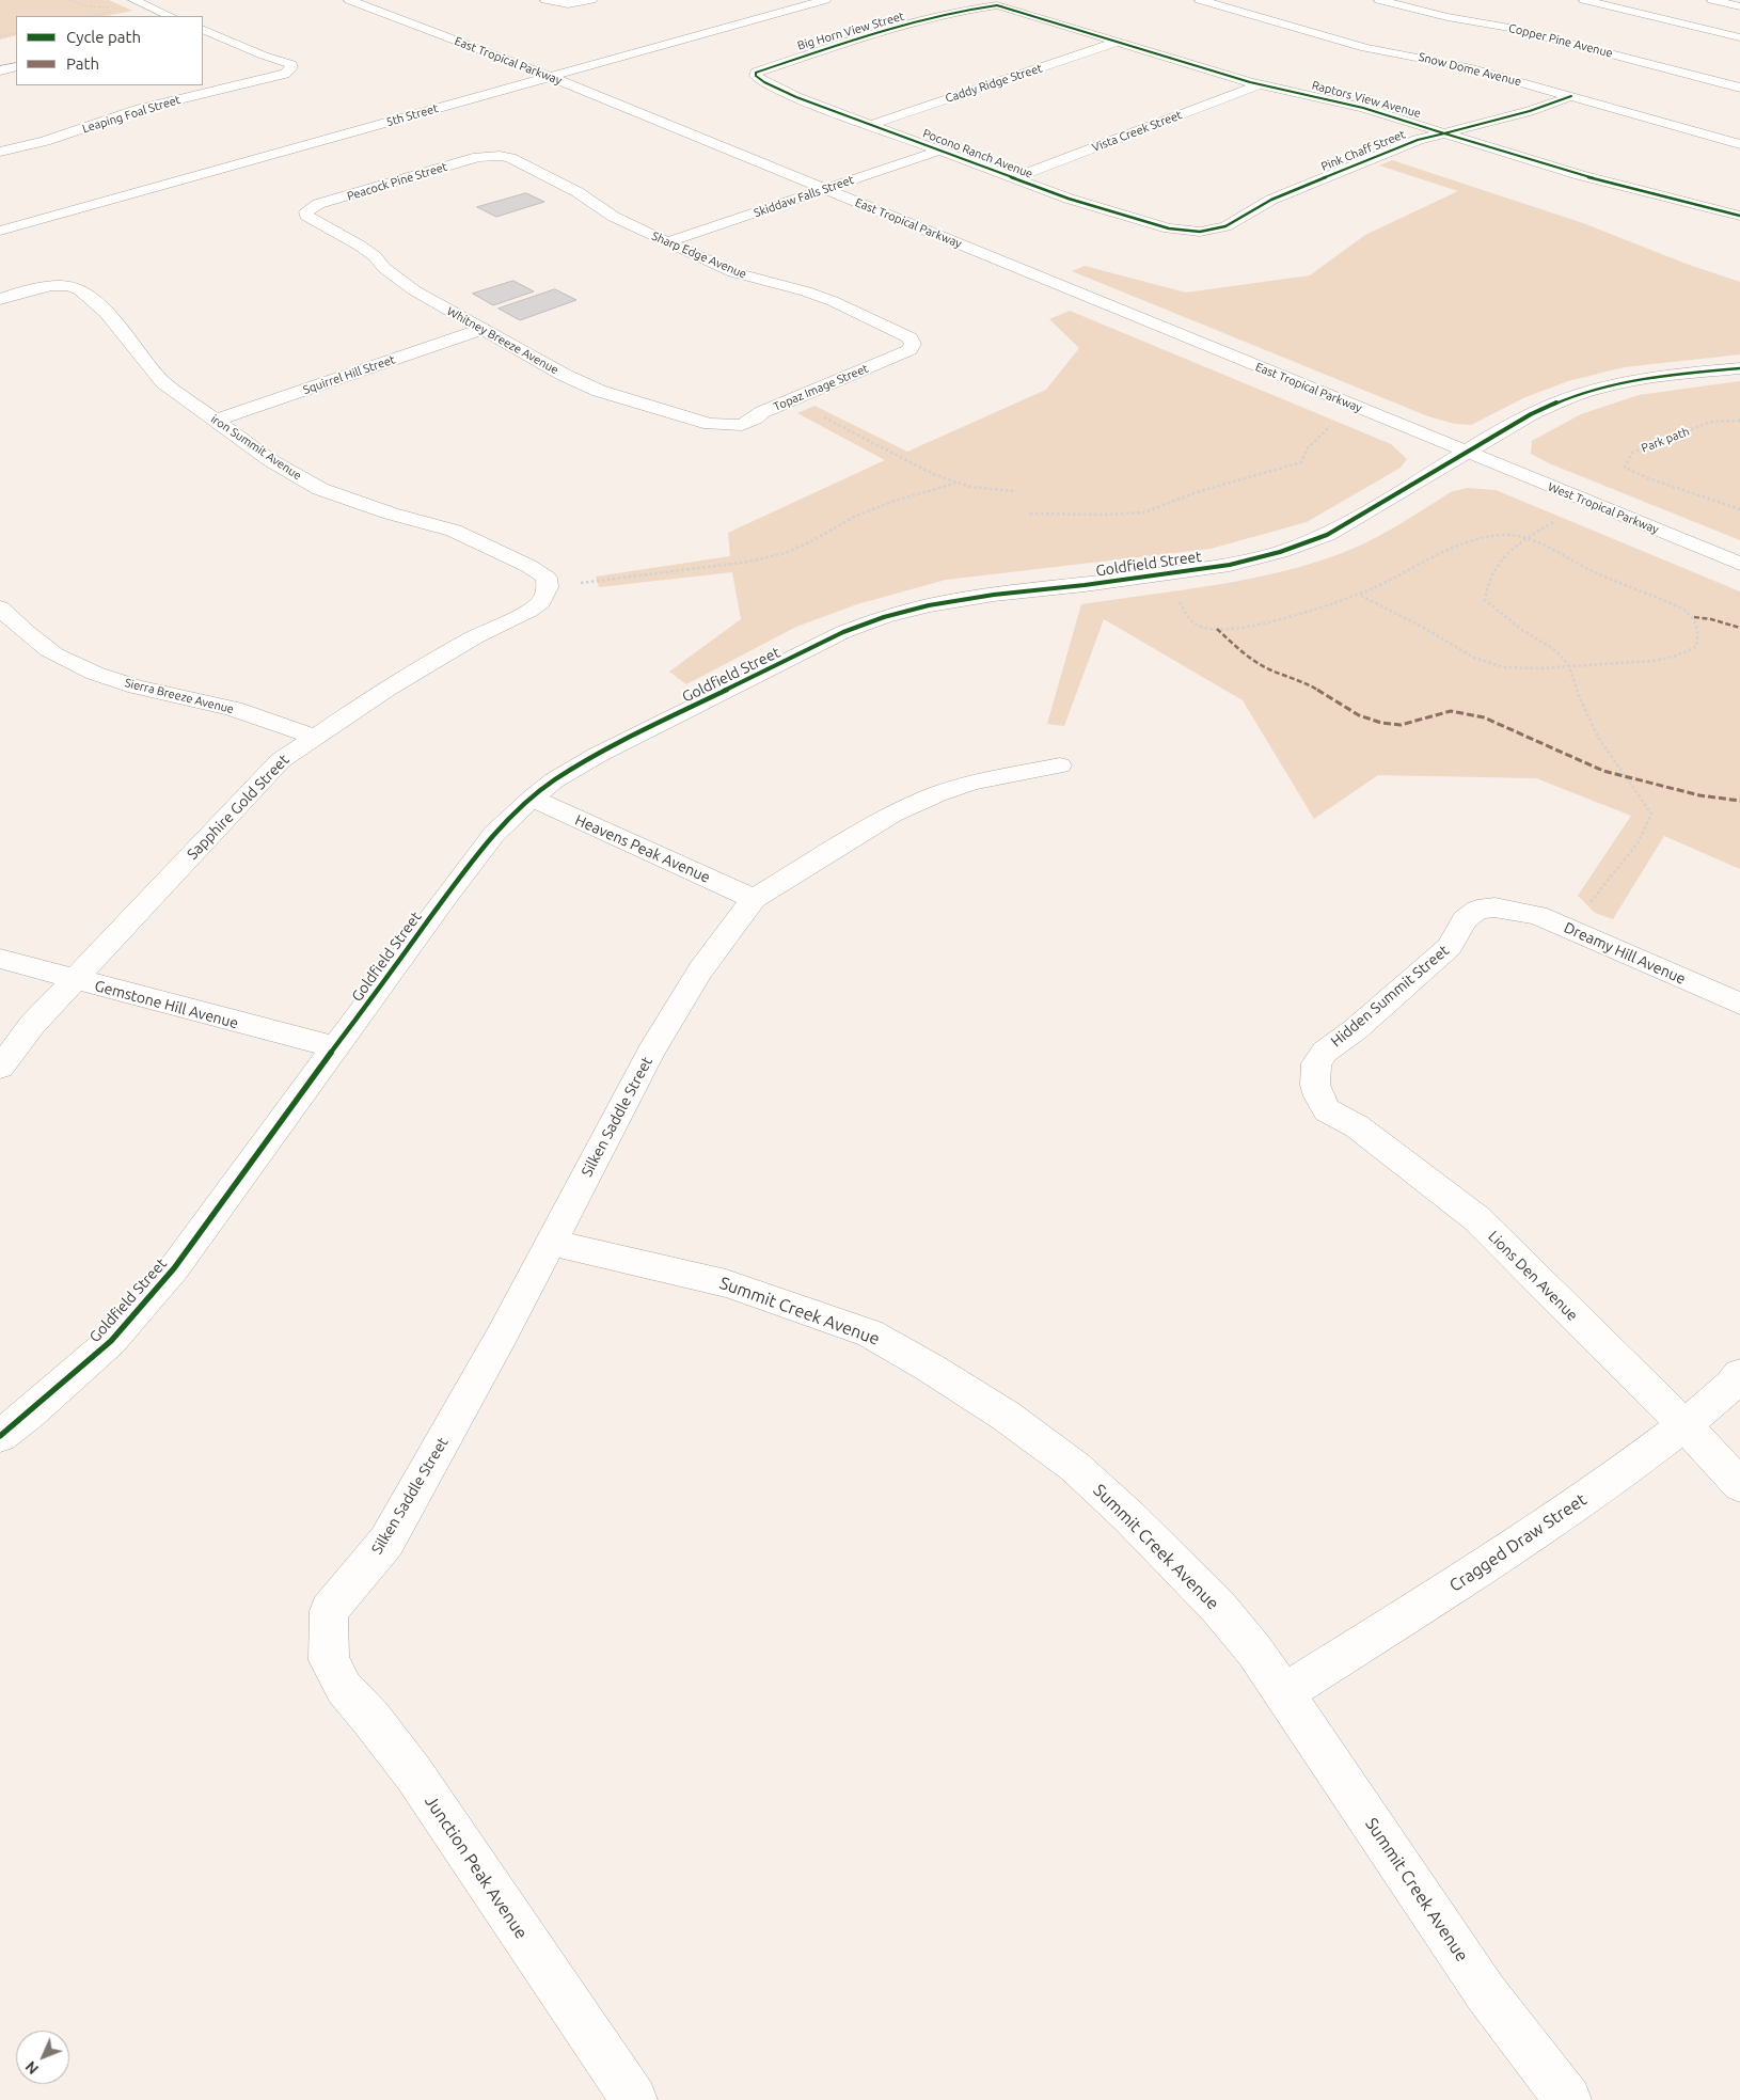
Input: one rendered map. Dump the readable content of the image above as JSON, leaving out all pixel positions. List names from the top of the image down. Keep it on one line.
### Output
{"streets":{"street":["Big Horn View Street","Copper Pine Avenue","East Tropical Parkway","Snow Dome Avenue","Caddy Ridge Street","Raptors View Avenue","Leaping Foal Street","5th Street","Vista Creek Street","Pink Chaff Street","Pocono Ranch Avenue","Peacock Pine Street","Skiddaw Falls Street","Sharp Edge Avenue","Whitney Breeze Avenue","Squirrel Hill Street","Topaz Image Street","iron Summit Avenue","West Tropical Parkway","Goldfield Street","Sierra Breeze Avenue","Sapphire Gold Street","Heavens Peak Avenue","Dreamy Hill Avenue","Hidden Summit Street","Gemstone Hill Avenue","Silken Saddle Street","Lions Den Avenue","Summit Creek Avenue","Cragged Draw Street","Junction Peak Avenue"],"path":["Park path"]},"crossings":[["Big Horn View Street","Raptors View Avenue"],["Big Horn View Street","Pocono Ranch Avenue"],["East Tropical Parkway","5th Street"],["East Tropical Parkway","Skiddaw Falls Street"],["East Tropical Parkway","West Tropical Parkway"],["East Tropical Parkway","Goldfield Street"],["Snow Dome Avenue","Pink Chaff Street"],["Caddy Ridge Street","Raptors View Avenue"],["Caddy Ridge Street","Pocono Ranch Avenue"],["Raptors View Avenue","Vista Creek Street"],["Raptors View Avenue","Pink Chaff Street"],["Vista Creek Street","Pocono Ranch Avenue"],["Pink Chaff Street","Pocono Ranch Avenue"],["Pocono Ranch Avenue","Skiddaw Falls Street"],["Peacock Pine Street","Sharp Edge Avenue"],["Peacock Pine Street","Whitney Breeze Avenue"],["Skiddaw Falls Street","Sharp Edge Avenue"],["Sharp Edge Avenue","Topaz Image Street"],["Whitney Breeze Avenue","Squirrel Hill Street"],["Whitney Breeze Avenue","Topaz Image Street"],["Squirrel Hill Street","iron Summit Avenue"],["iron Summit Avenue","Sapphire Gold Street"],["West Tropical Parkway","Goldfield Street"],["Goldfield Street","Heavens Peak Avenue"],["Goldfield Street","Gemstone Hill Avenue"],["Sierra Breeze Avenue","Sapphire Gold Street"],["Sapphire Gold Street","Gemstone Hill Avenue"],["Heavens Peak Avenue","Silken Saddle Street"],["Dreamy Hill Avenue","Hidden Summit Street"],["Hidden Summit Street","Lions Den Avenue"],["Silken Saddle Street","Summit Creek Avenue"],["Silken Saddle Street","Junction Peak Avenue"],["Lions Den Avenue","Cragged Draw Street"],["Summit Creek Avenue","Cragged Draw Street"]],"legend":["Cycle path","Path"],"north":"bottom left"}
